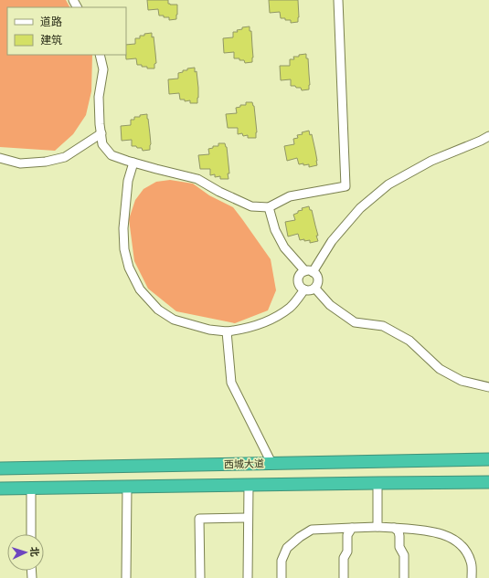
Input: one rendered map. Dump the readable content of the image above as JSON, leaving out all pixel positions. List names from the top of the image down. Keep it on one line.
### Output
{"streets":{"highway":["西城大道"]},"legend":["道路","建筑"],"north":"right"}
